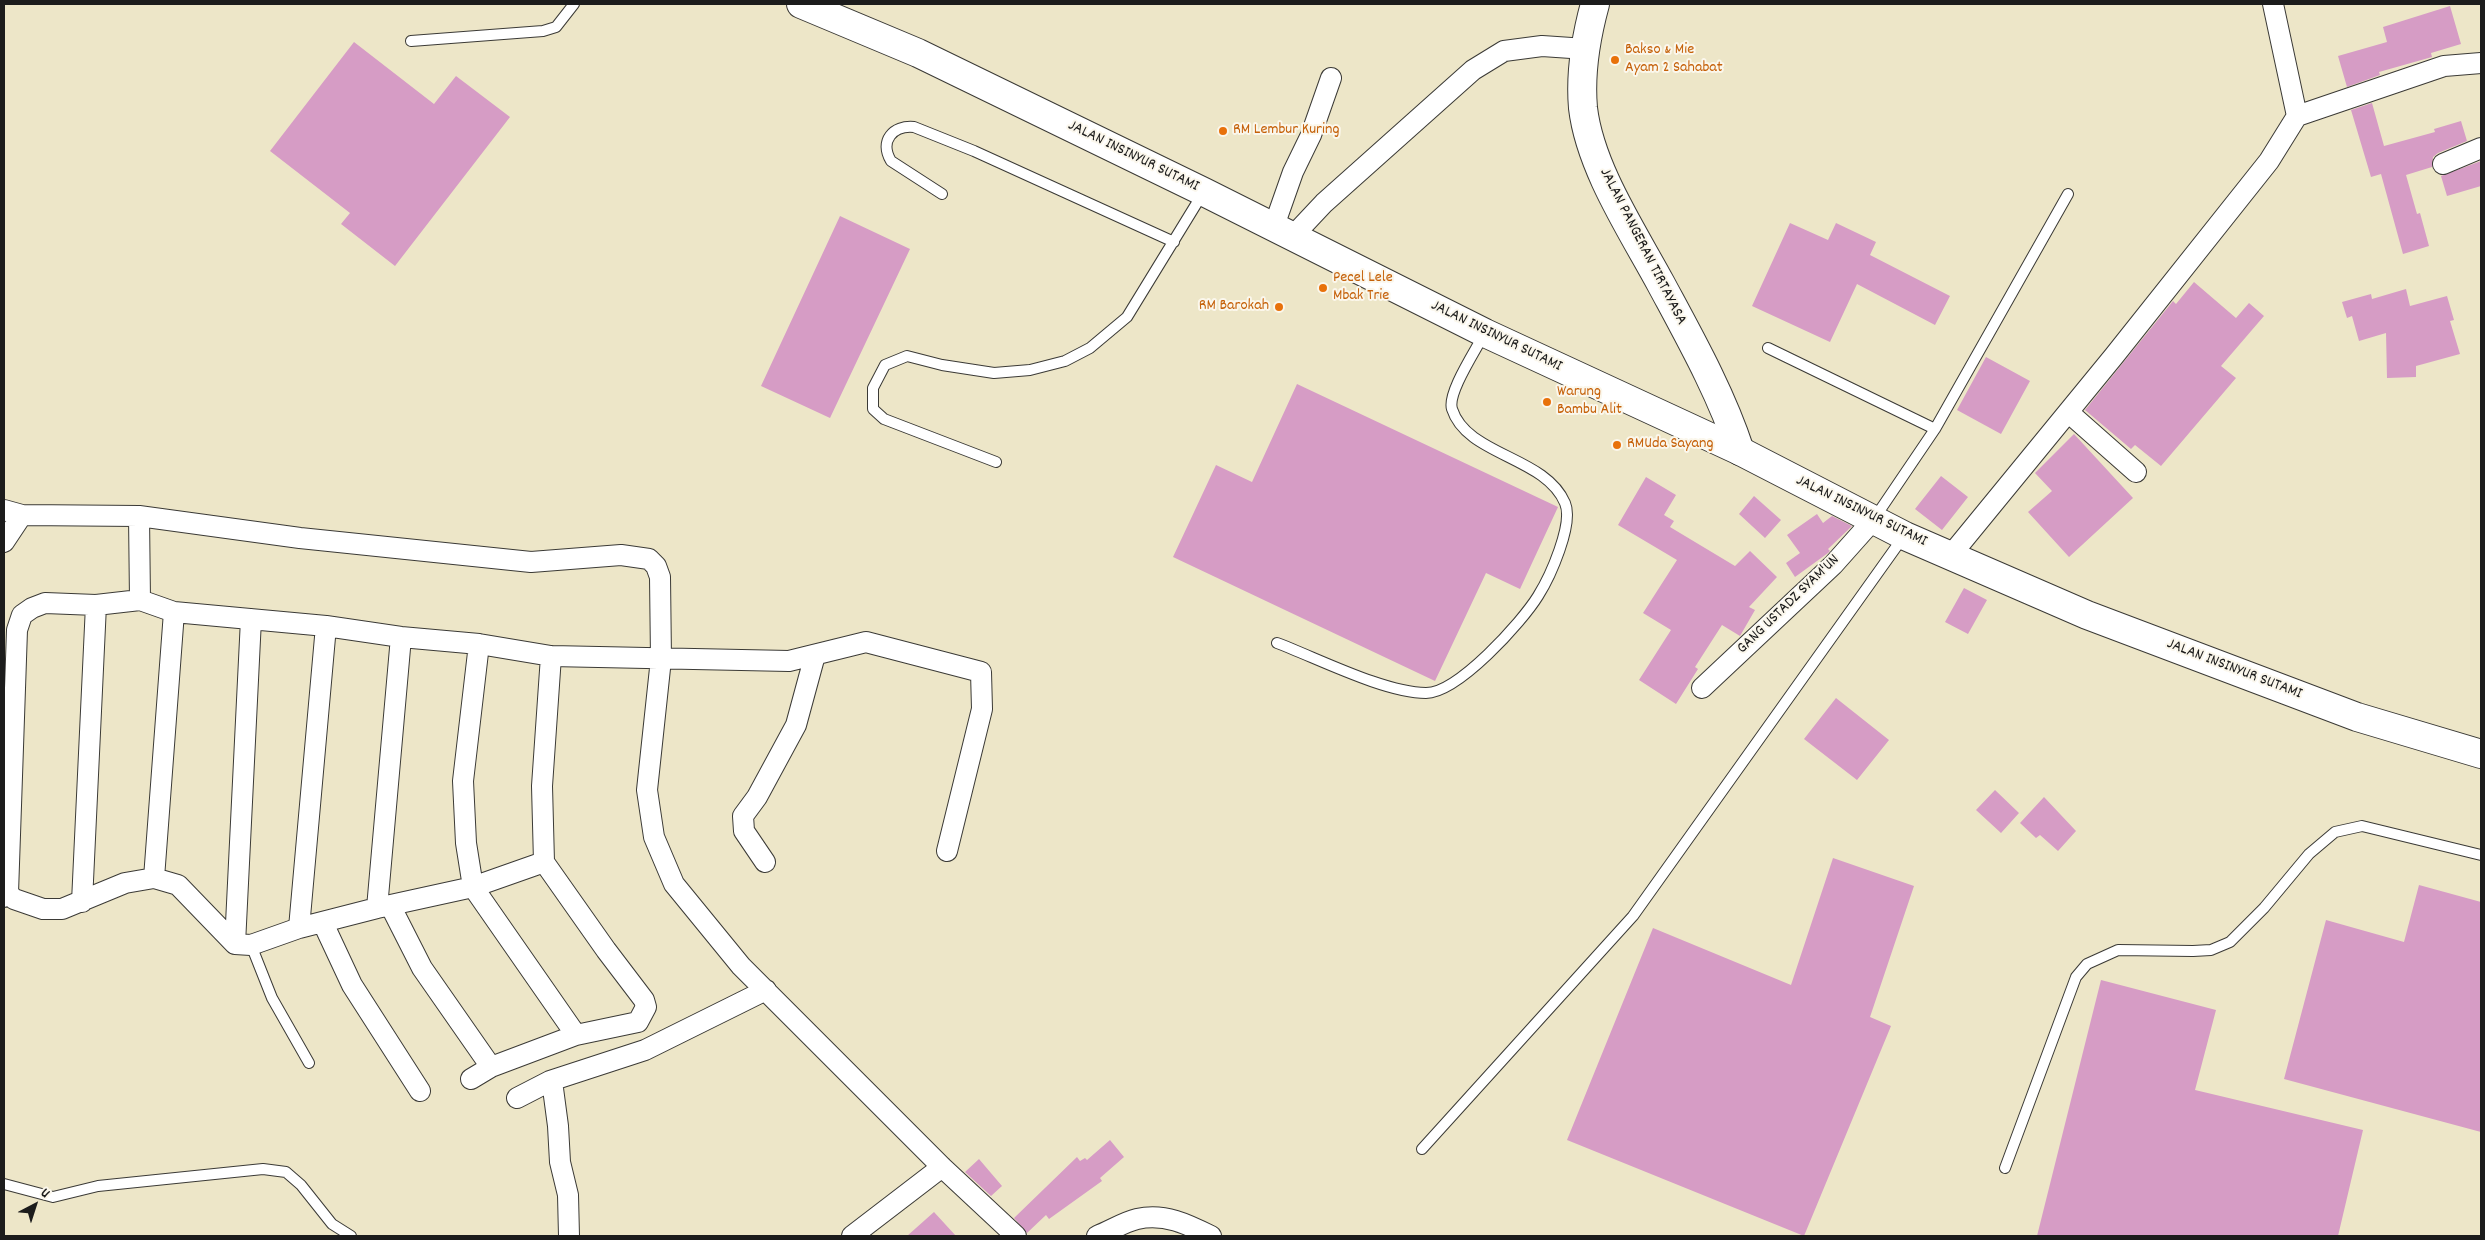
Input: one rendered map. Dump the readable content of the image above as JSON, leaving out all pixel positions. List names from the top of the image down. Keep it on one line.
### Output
{"streets":{"main road":["JALAN INSINYUR SUTAMI","JALAN PANGERAN TIRTAYASA"],"street":["GANG USTADZ SYAM'UN"]},"crossings":[["JALAN INSINYUR SUTAMI","JALAN PANGERAN TIRTAYASA"],["JALAN INSINYUR SUTAMI","GANG USTADZ SYAM'UN"]],"places":["Bakso & Mie Ayam 2 Sahabat","RM Lembur Kuring","Pecel Lele Mbak Trie","RM Barokah","Warung Bambu Alit","RMUda Sayang"],"north":"top right"}
